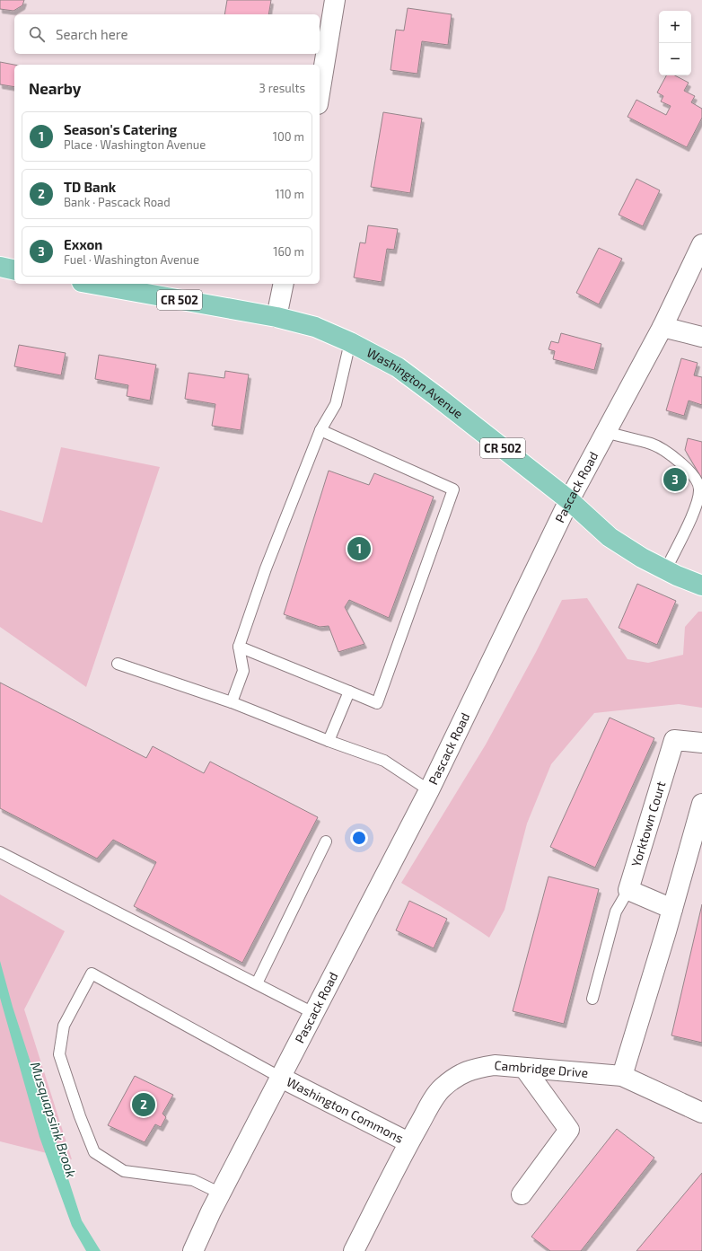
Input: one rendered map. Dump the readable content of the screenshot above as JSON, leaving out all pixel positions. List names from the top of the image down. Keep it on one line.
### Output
{"streets":{"main road":["CR 502","Washington Avenue"],"street":["Pascack Road","Yorktown Court","Cambridge Drive","Washington Commons"]},"crossings":[["Washington Avenue","Pascack Road"],["Pascack Road","Washington Commons"],["Cambridge Drive","Washington Commons"]],"water":["Musquapsink Brook"],"page":{"map_buttons":["+","−"],"search":"Search here","heading":["Nearby","3 results"],"list":[{"mark":"1","name":"Season's Catering","note":"Place · Washington Avenue","value":"100 m"},{"mark":"2","name":"TD Bank","note":"Bank · Pascack Road","value":"110 m"},{"mark":"3","name":"Exxon","note":"Fuel · Washington Avenue","value":"160 m"}],"pins":["3","1","2"]}}
